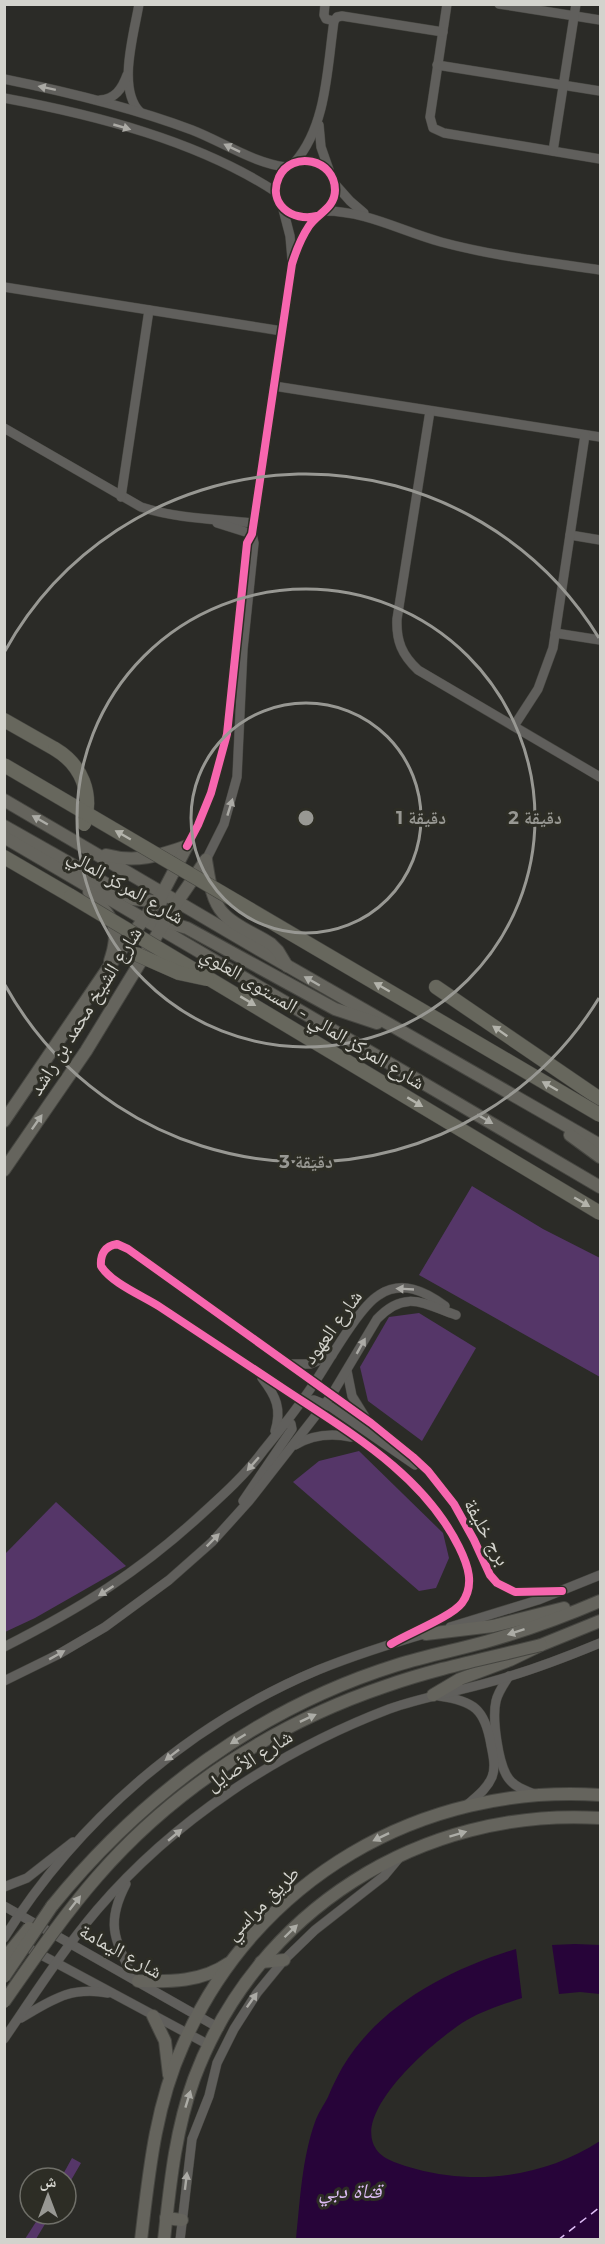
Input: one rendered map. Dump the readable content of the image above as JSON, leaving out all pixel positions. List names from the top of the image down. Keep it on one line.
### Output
{"streets":{"highway":["شارع المركز المالي - المستوى العلوي"],"main road":["شارع المركز المالي","شارع الشيخ محمد بن راشد","شارع الأصايل","طريق مراسي"],"street":["شارع العهود","برج خليفة","شارع اليمامة"]},"crossings":[["شارع المركز المالي","شارع الشيخ محمد بن راشد"],["شارع العهود","برج خليفة"],["شارع الأصايل","شارع اليمامة"],["طريق مراسي","شارع اليمامة"]],"water":["قناة دبي"],"north":"top","rings":["1 دقيقة","2 دقيقة","3 دقيقة"]}
